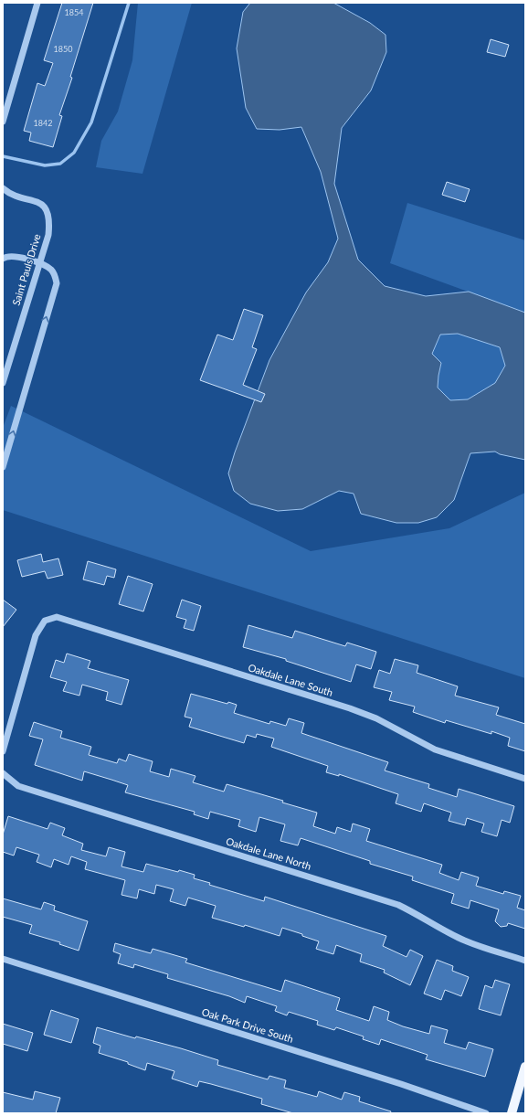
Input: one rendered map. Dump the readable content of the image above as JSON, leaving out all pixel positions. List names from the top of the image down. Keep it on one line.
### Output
{"streets":{"street":["Saint Pauls Drive","Oakdale Lane South","Oakdale Lane North","Oak Park Drive South"]},"house_numbers":["1854","1850","1842"]}
